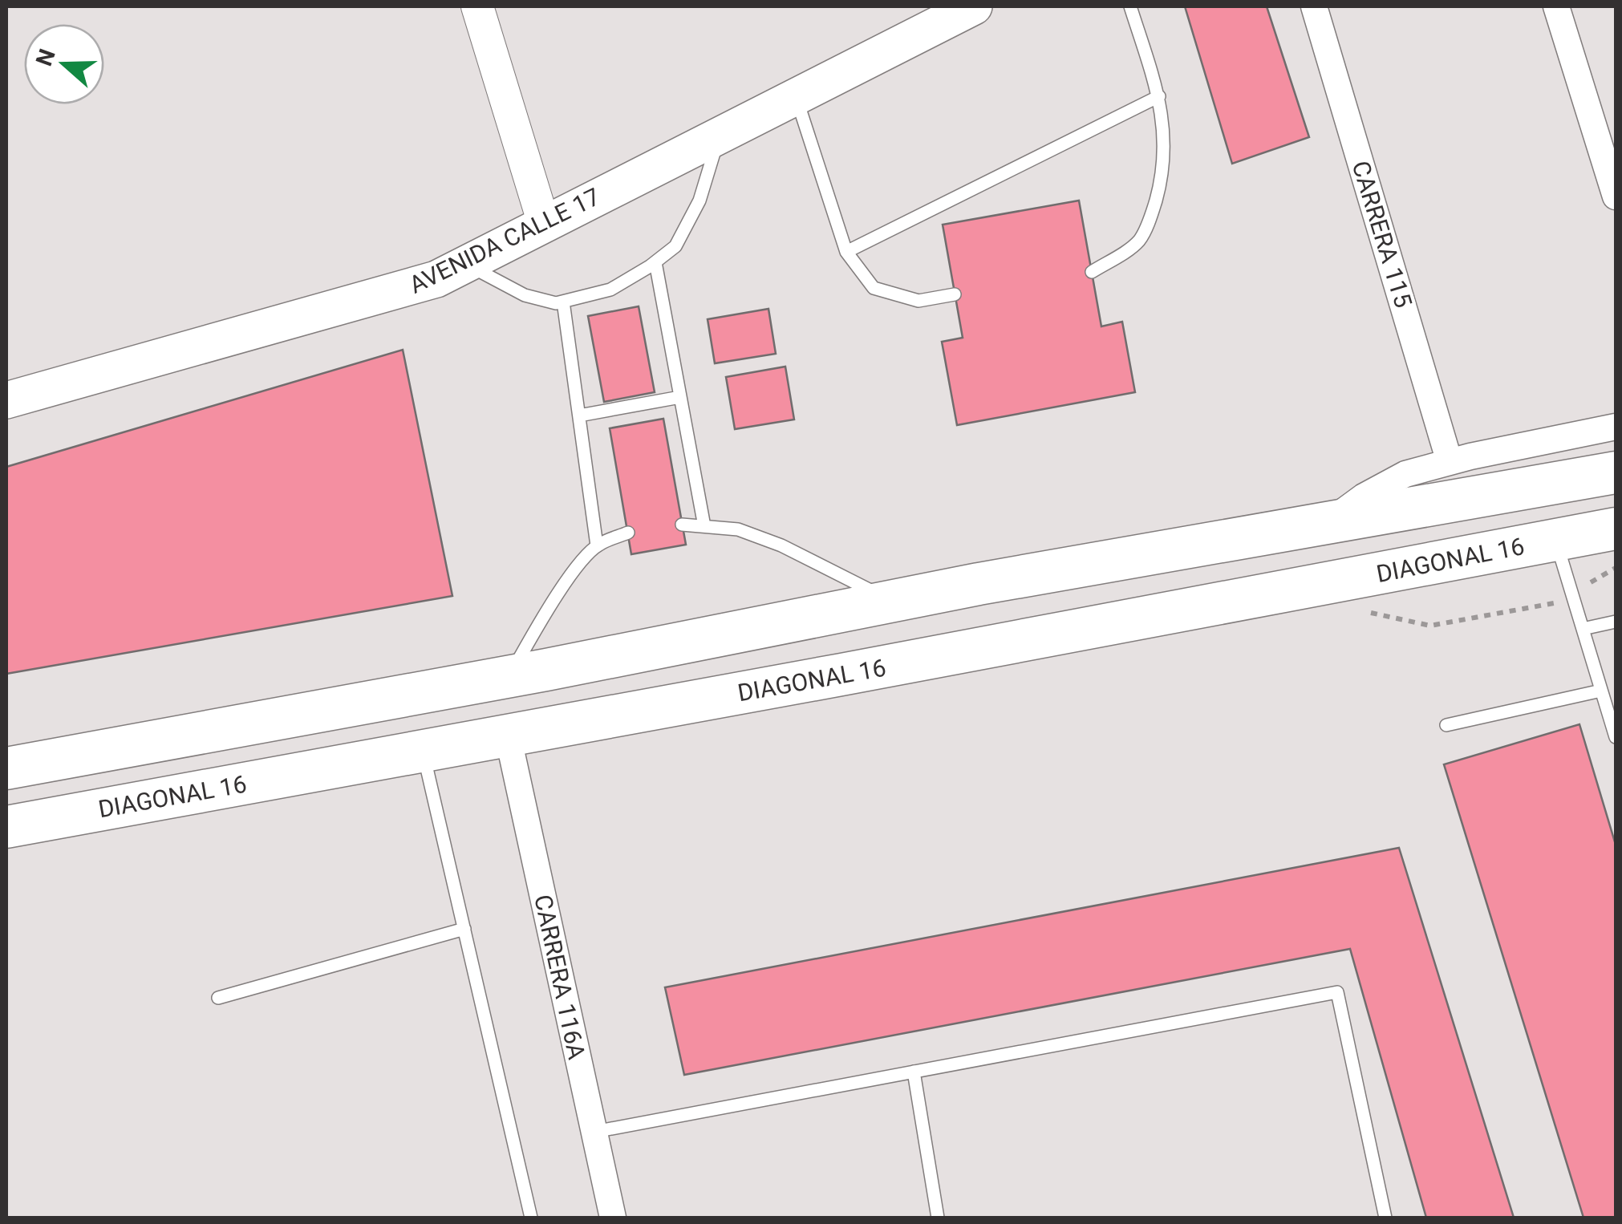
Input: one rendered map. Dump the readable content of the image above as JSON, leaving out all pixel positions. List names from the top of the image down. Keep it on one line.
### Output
{"streets":{"main road":["AVENIDA CALLE 17","DIAGONAL 16"],"street":["CARRERA 115","CARRERA 116A"]},"crossings":[["DIAGONAL 16","CARRERA 116A"]],"north":"left"}
